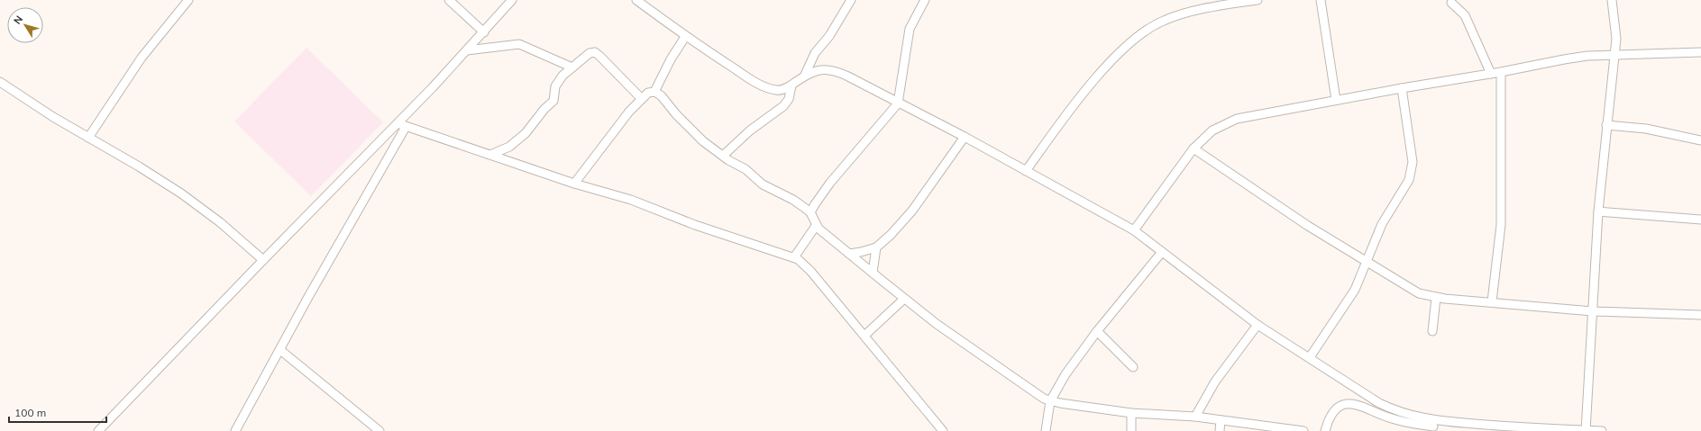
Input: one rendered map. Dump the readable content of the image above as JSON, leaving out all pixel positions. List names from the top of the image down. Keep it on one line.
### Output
{"scale_bar":"100 m","north":"top left"}
